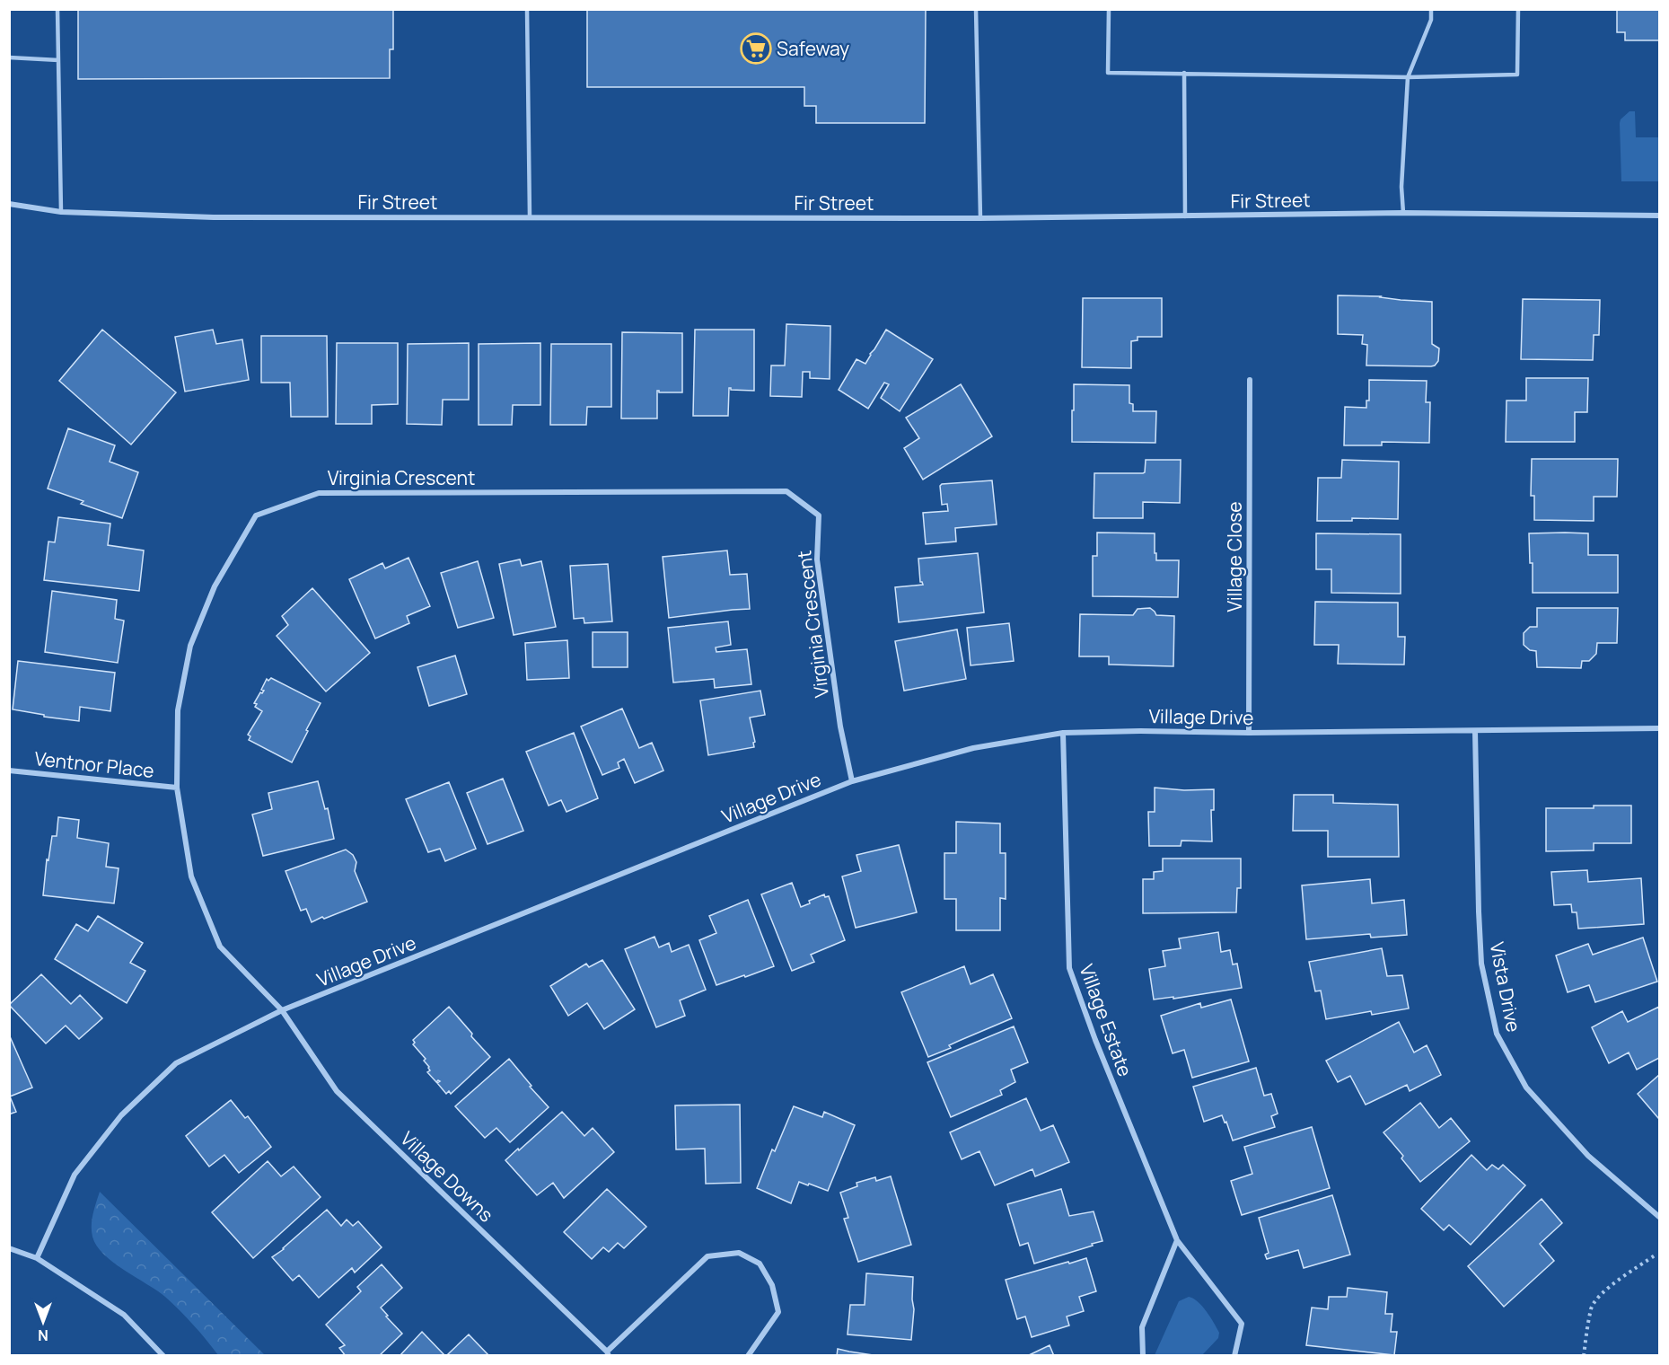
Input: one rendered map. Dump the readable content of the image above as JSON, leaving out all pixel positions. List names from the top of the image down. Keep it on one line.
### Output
{"streets":{"street":["Fir Street","Virginia Crescent","Village Close","Village Drive","Ventnor Place","Vista Drive","Village Estate","Village Downs"]},"crossings":[["Virginia Crescent","Village Drive"],["Virginia Crescent","Ventnor Place"],["Virginia Crescent","Village Downs"],["Village Close","Village Drive"],["Village Drive","Vista Drive"],["Village Drive","Village Estate"],["Village Drive","Village Downs"]],"places":{"supermarket":["Safeway"]},"north":"bottom"}
